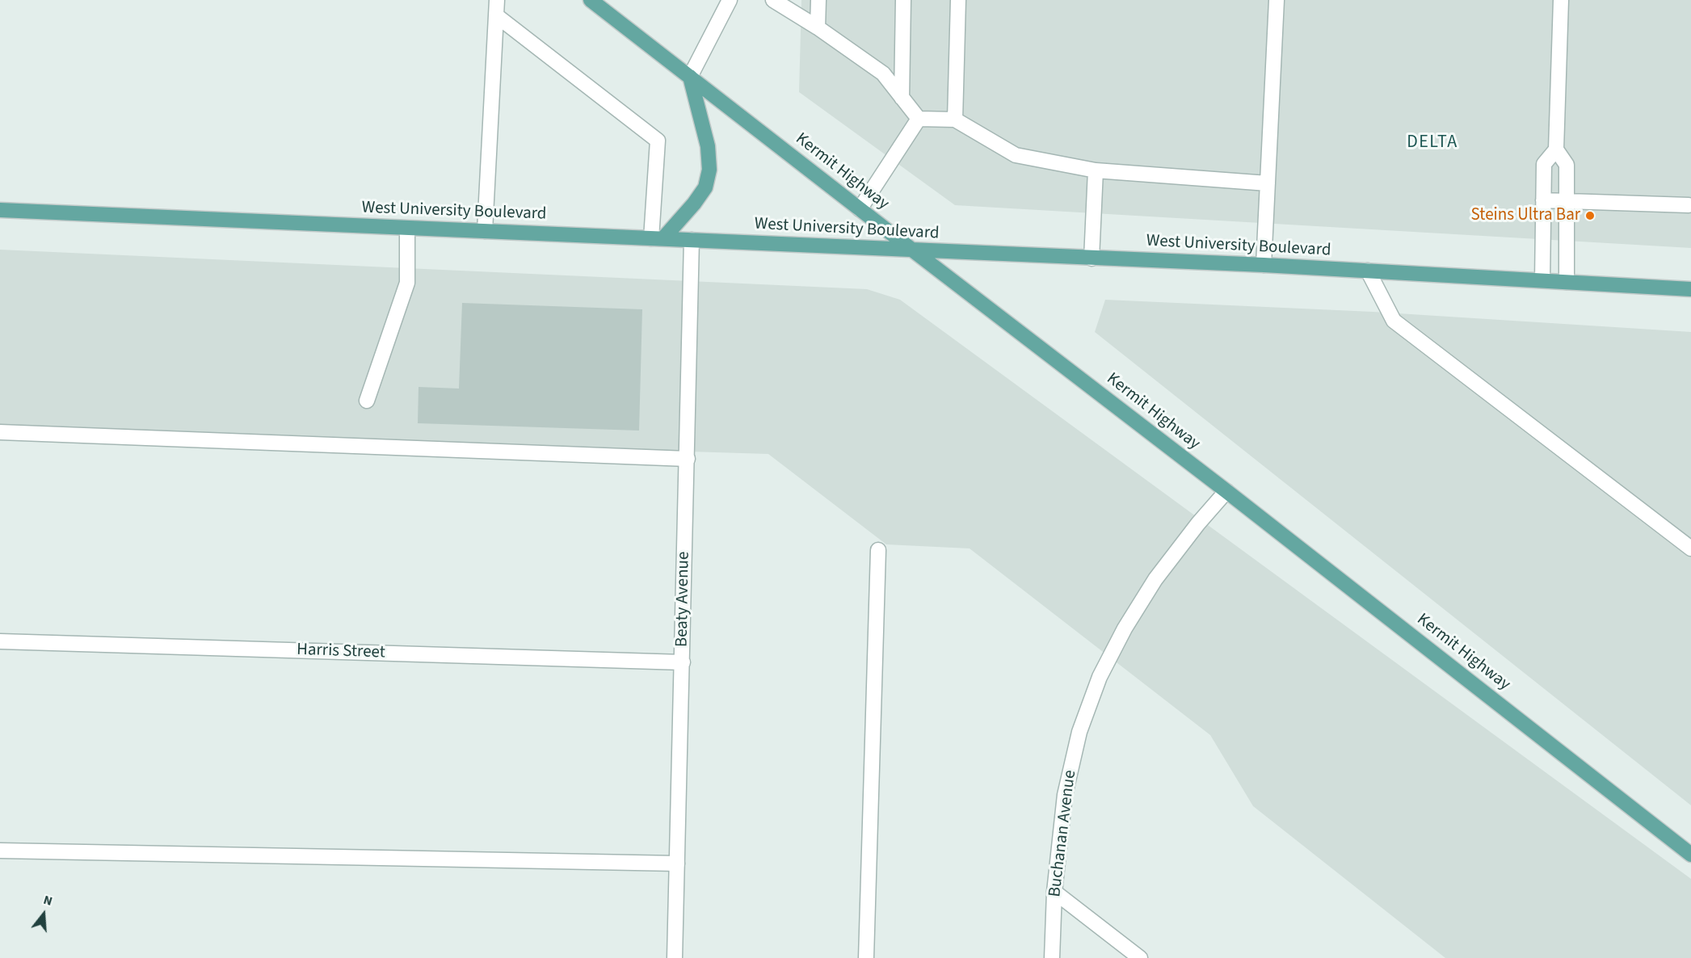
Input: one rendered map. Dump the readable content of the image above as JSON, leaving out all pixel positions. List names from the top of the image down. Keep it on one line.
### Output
{"streets":{"main road":["Kermit Highway","West University Boulevard"],"street":["Beaty Avenue","Harris Street","Buchanan Avenue"]},"crossings":[["Kermit Highway","West University Boulevard"],["Kermit Highway","Buchanan Avenue"],["West University Boulevard","Beaty Avenue"],["Beaty Avenue","Harris Street"]],"districts":["DELTA"],"places":["Steins Ultra Bar"],"north":"top"}
